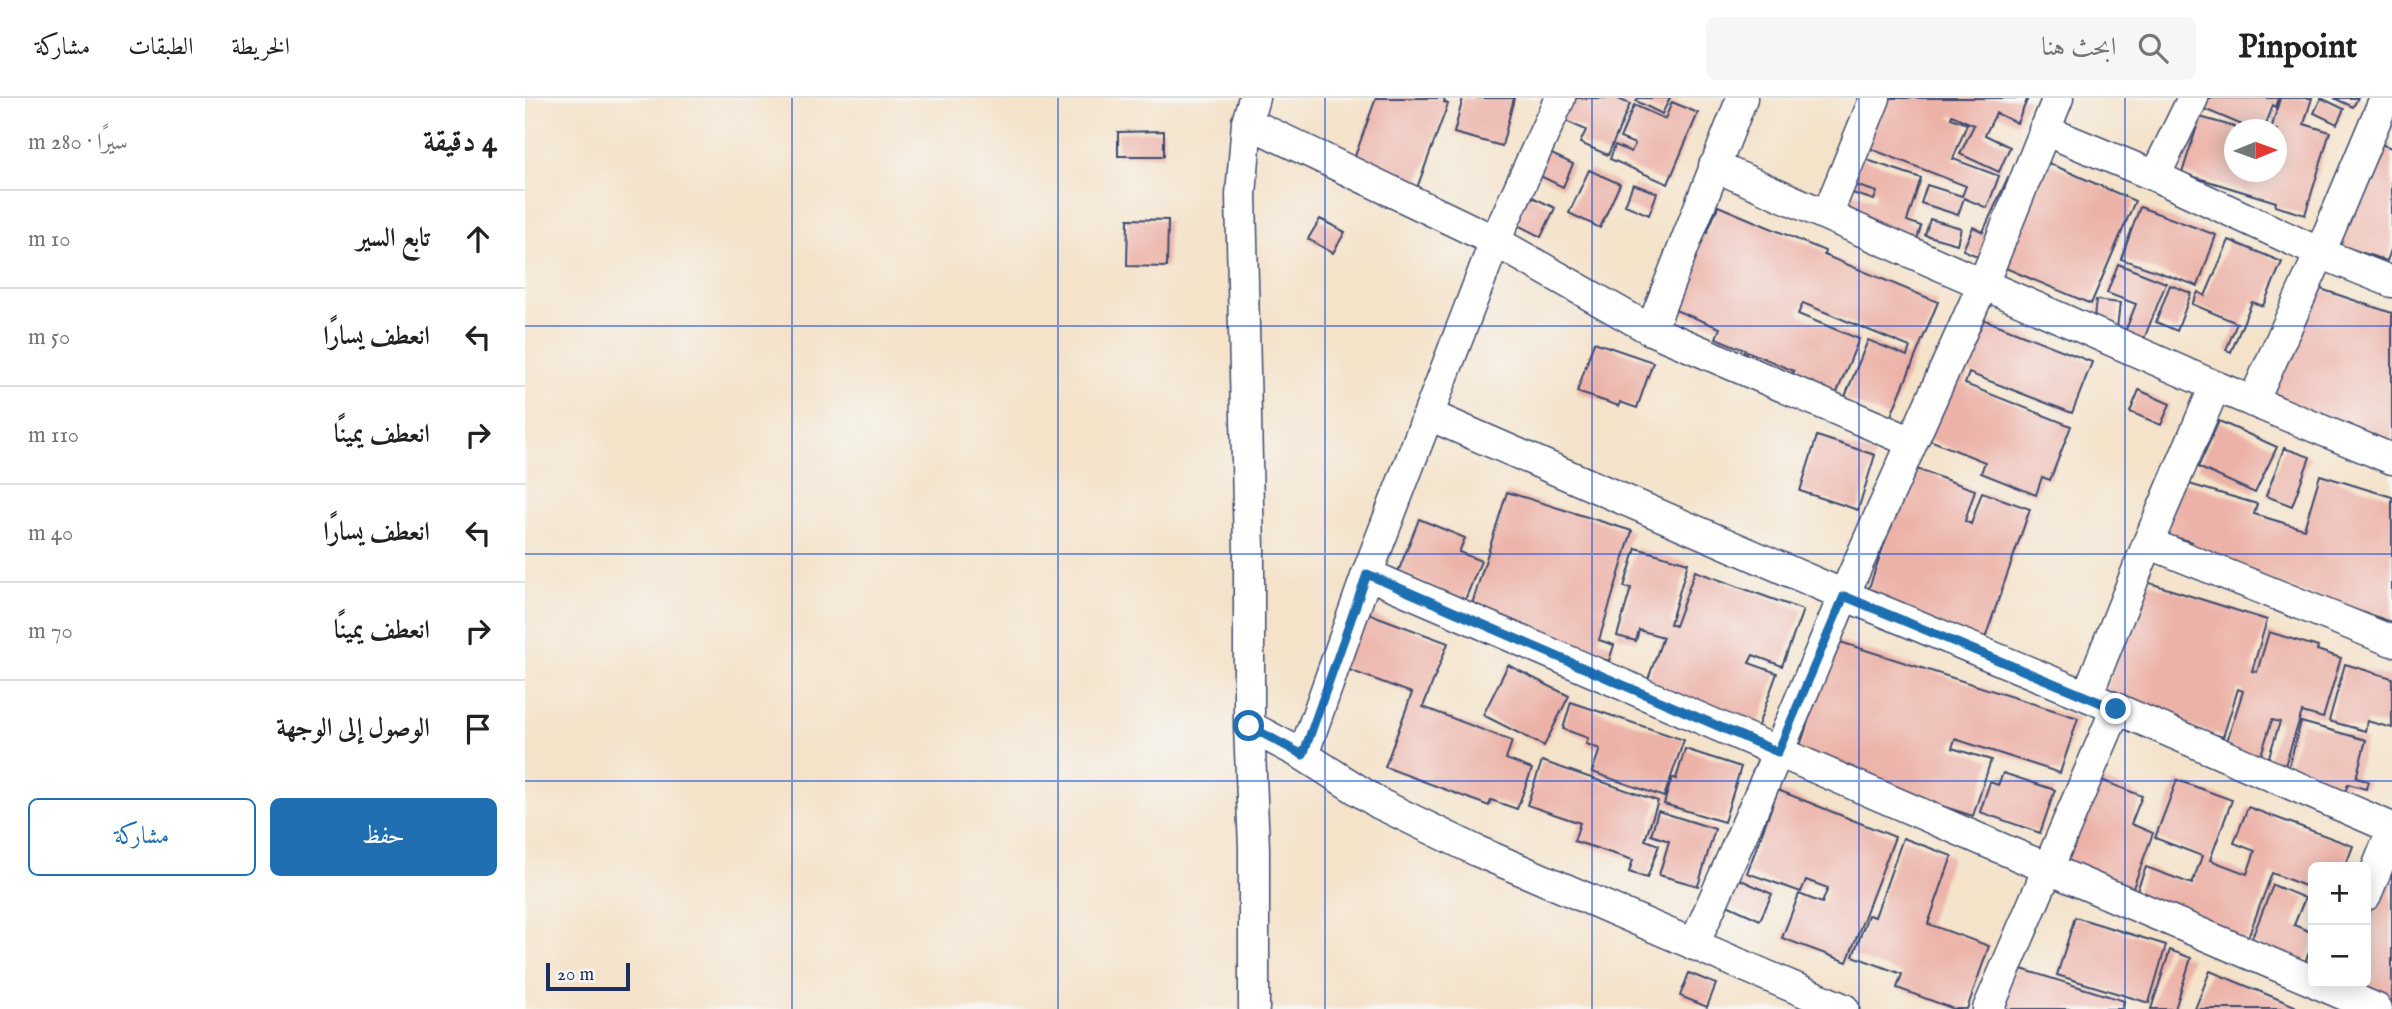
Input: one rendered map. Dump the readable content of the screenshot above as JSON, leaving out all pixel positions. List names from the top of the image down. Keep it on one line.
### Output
{"scale_bar":"20 m","north":"right","page":{"header":"Pinpoint","search":"ابحث هنا","nav":["الخريطة","الطبقات","مشاركة"],"heading":["4 دقيقة","سيرًا · 280 m"],"list":[["تابع السير","10 m"],["انعطف يسارًا","50 m"],["انعطف يمينًا","110 m"],["انعطف يسارًا","40 m"],["انعطف يمينًا","70 m"],"الوصول إلى الوجهة"],"buttons":["حفظ","مشاركة"],"map_buttons":["+","−"],"scale":"20 m"}}
